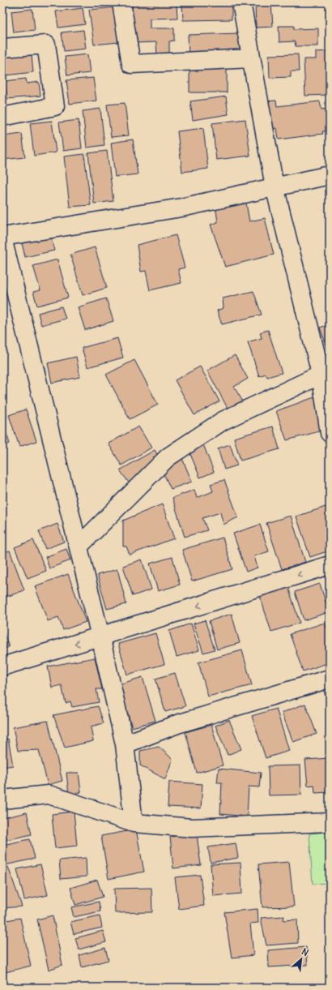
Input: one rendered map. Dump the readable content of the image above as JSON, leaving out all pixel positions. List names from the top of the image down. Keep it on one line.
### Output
{"north":"top right"}
